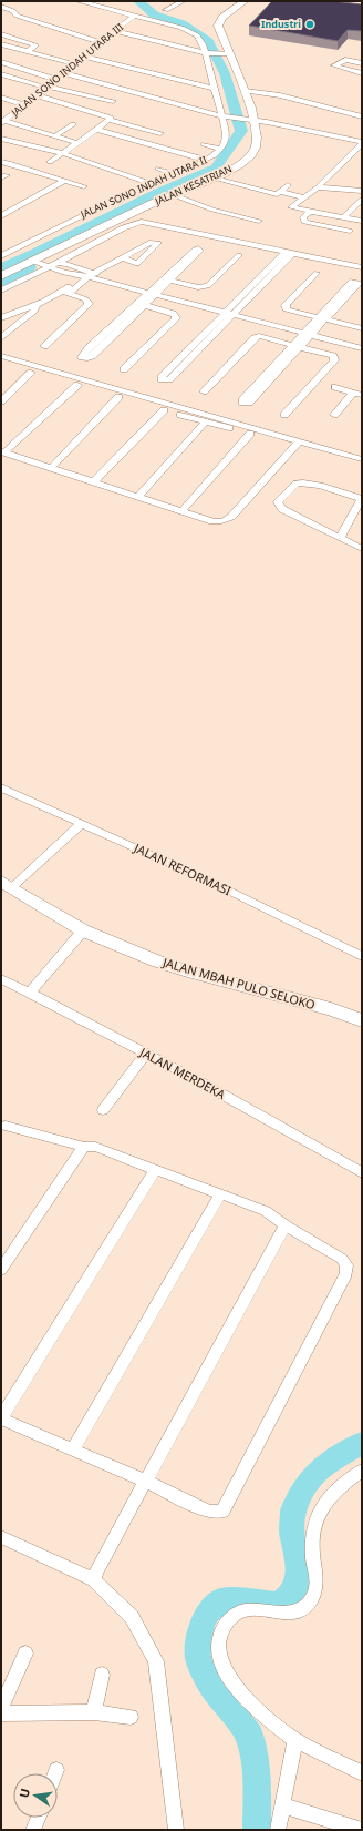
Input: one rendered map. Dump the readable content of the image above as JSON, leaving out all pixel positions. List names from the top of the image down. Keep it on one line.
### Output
{"streets":{"street":["JALAN SONO INDAH UTARA III","JALAN KESATRIAN","JALAN SONO INDAH UTARA II","JALAN REFORMASI","JALAN MBAH PULO SELOKO","JALAN MERDEKA"]},"places":["Industri"],"north":"left"}
